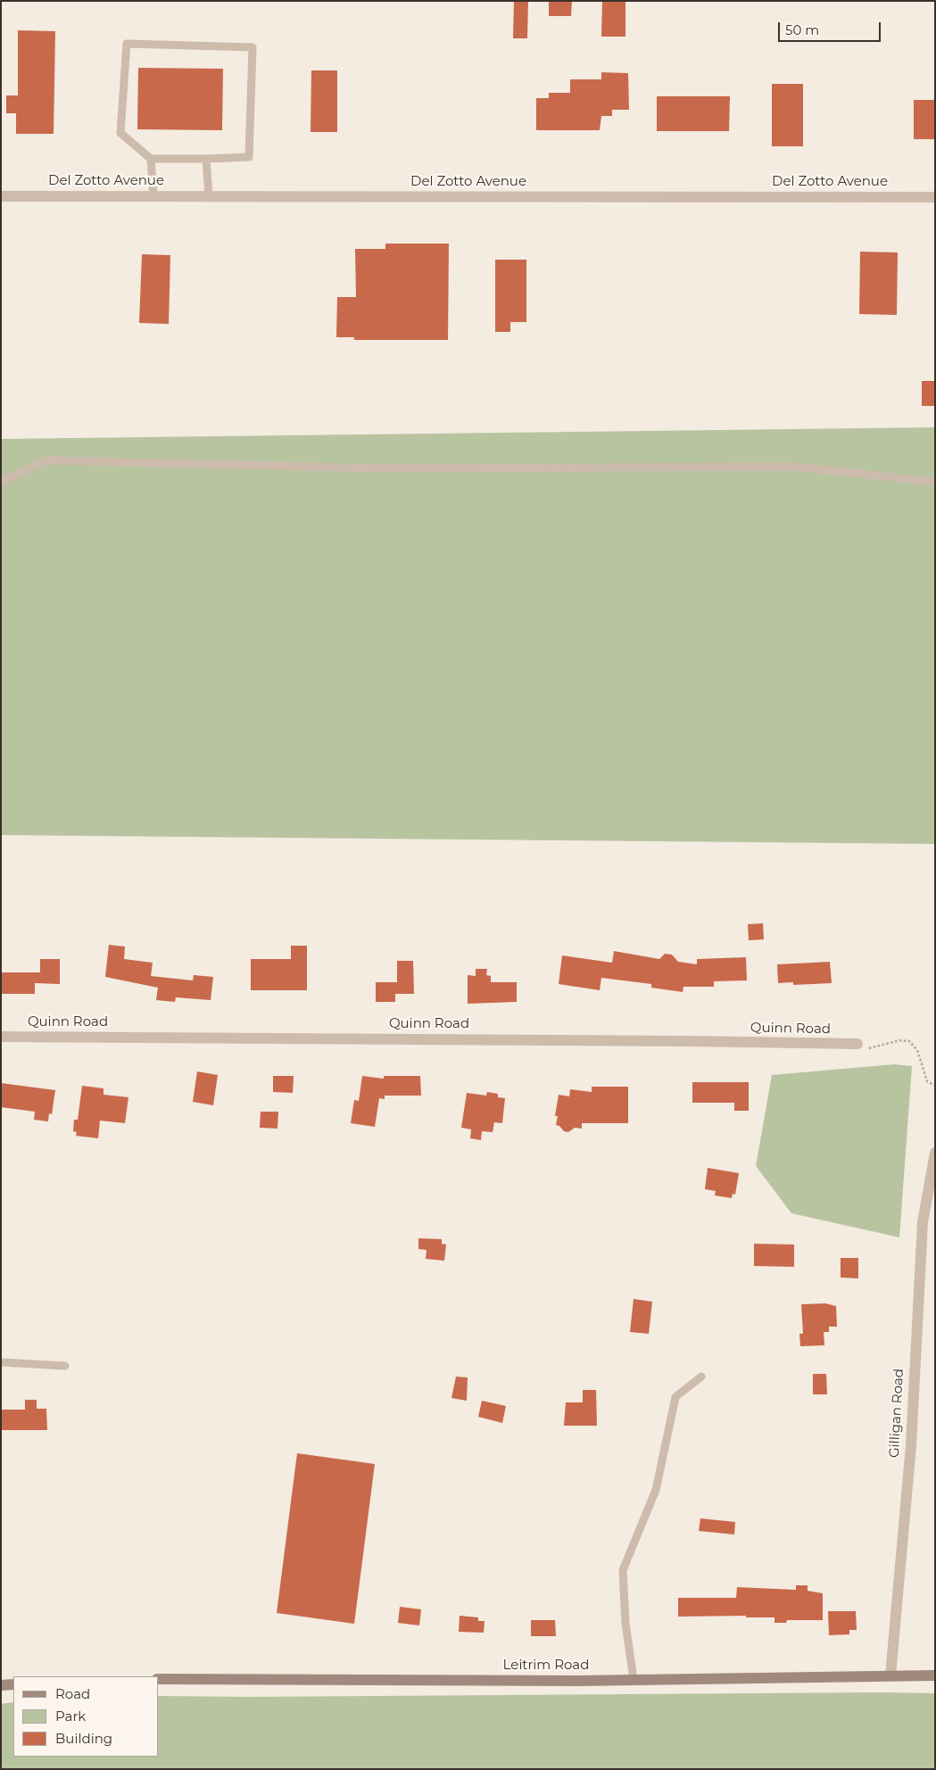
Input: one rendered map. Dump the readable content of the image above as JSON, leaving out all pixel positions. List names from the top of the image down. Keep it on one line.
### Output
{"streets":{"main road":["Leitrim Road"],"street":["Del Zotto Avenue","Quinn Road","Gilligan Road"]},"crossings":[["Gilligan Road","Leitrim Road"]],"legend":["Road","Park","Building"],"scale_bar":"50 m"}
